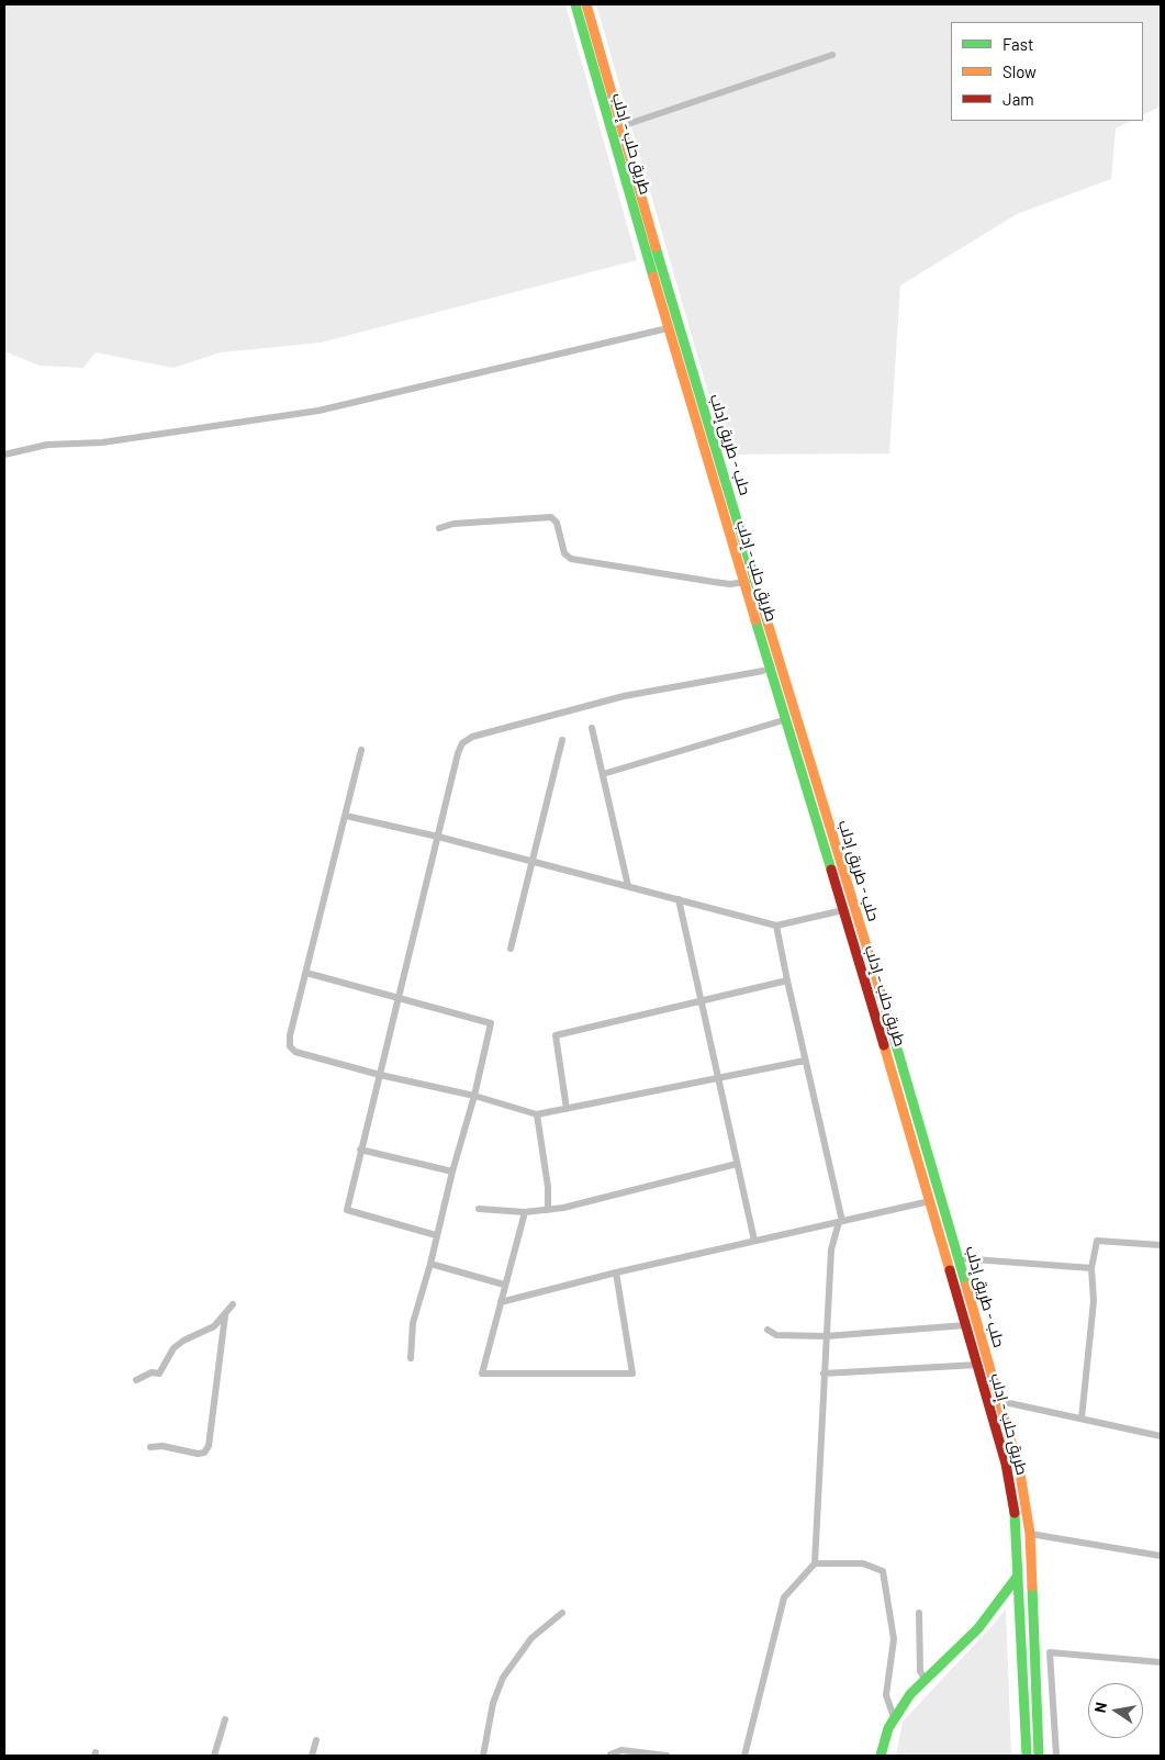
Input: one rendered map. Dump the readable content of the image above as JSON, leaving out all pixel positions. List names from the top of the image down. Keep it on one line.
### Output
{"streets":{"main road":["طريق حلب - إدلب","حلب - طريق إدلب"]},"crossings":[["طريق حلب - إدلب","حلب - طريق إدلب"]],"legend":["Fast","Slow","Jam"],"north":"left"}
